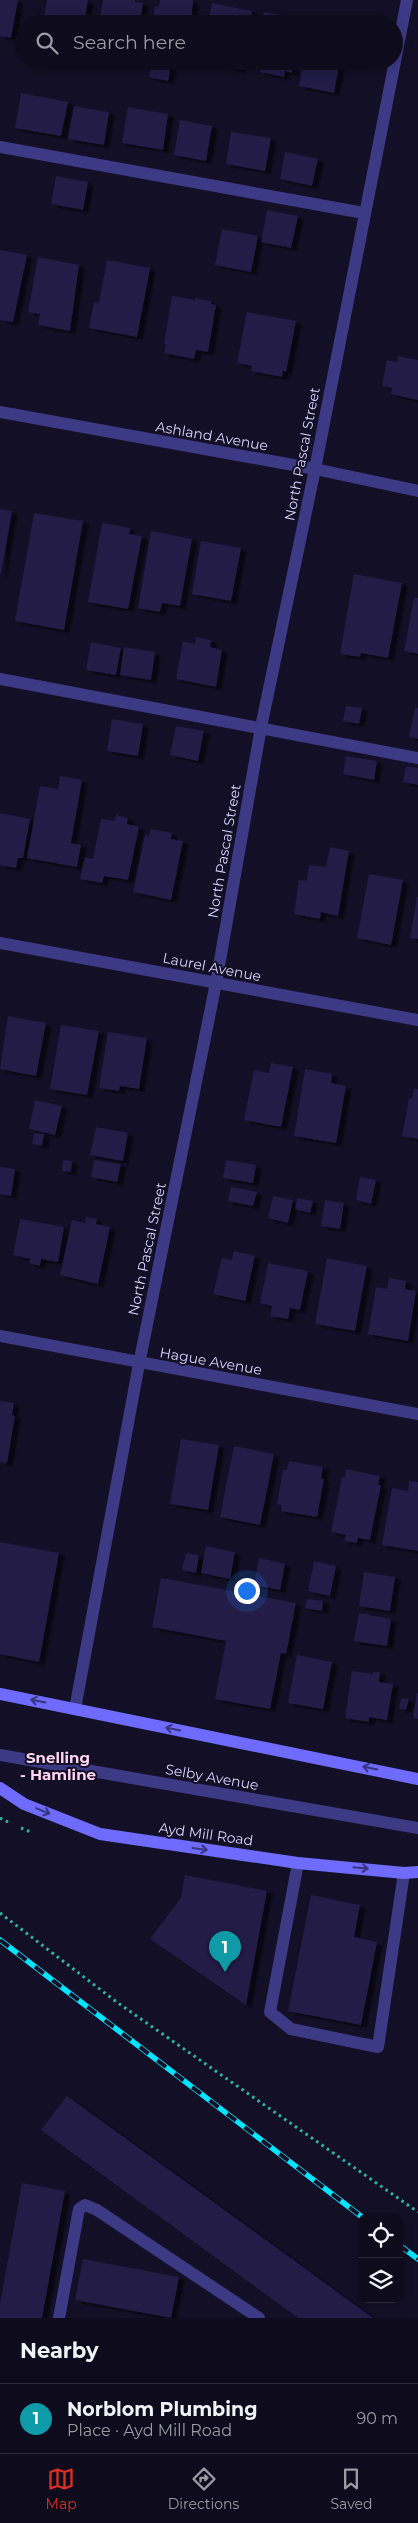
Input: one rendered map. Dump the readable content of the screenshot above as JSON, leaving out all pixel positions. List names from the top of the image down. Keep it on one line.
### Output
{"streets":{"main road":["Ayd Mill Road"],"street":["Ashland Avenue","North Pascal Street","Laurel Avenue","Hague Avenue","Selby Avenue"]},"crossings":[["Ashland Avenue","North Pascal Street"],["North Pascal Street","Laurel Avenue"],["North Pascal Street","Hague Avenue"]],"districts":["Snelling - Hamline"],"page":{"search":"Search here","pins":"1","heading":"Nearby","list":[{"mark":"1","name":"Norblom Plumbing","note":"Place · Ayd Mill Road","value":"90 m"}],"nav":["Map","Directions","Saved"]}}
